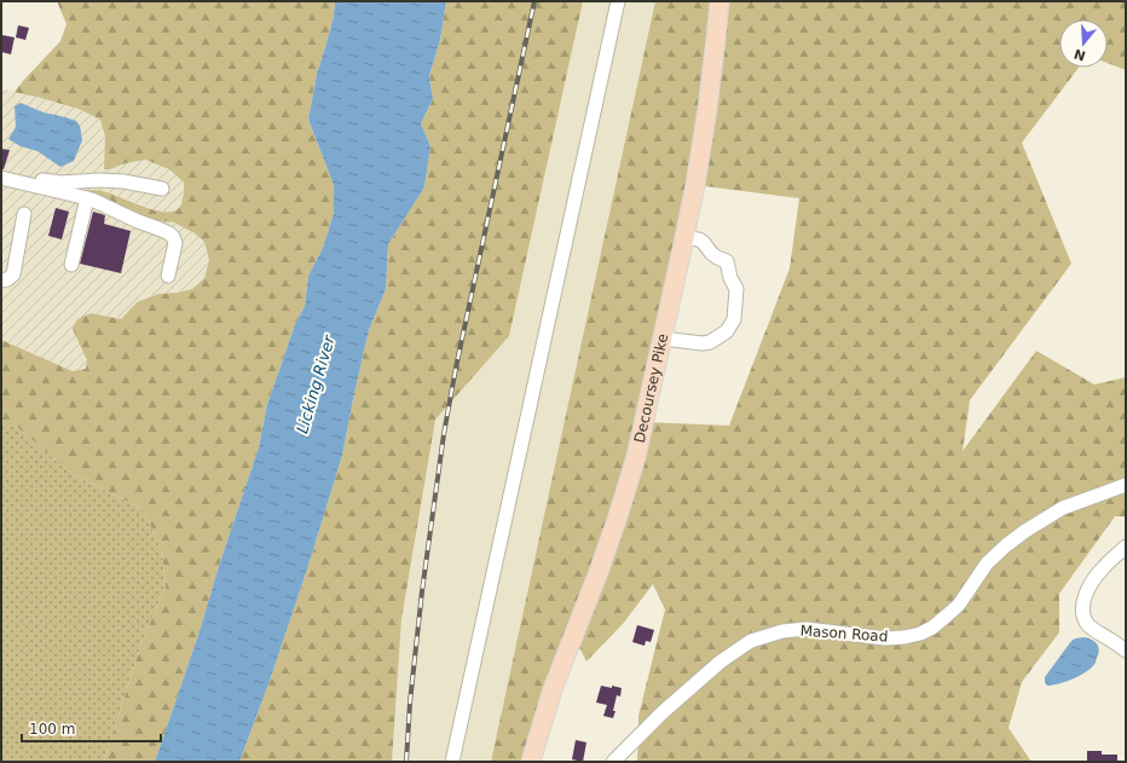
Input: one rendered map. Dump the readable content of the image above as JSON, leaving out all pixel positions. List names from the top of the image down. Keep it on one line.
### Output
{"streets":{"main road":["Decoursey Pike"],"street":["Mason Road"]},"water":["Licking River"],"scale_bar":"100 m","north":"bottom"}
